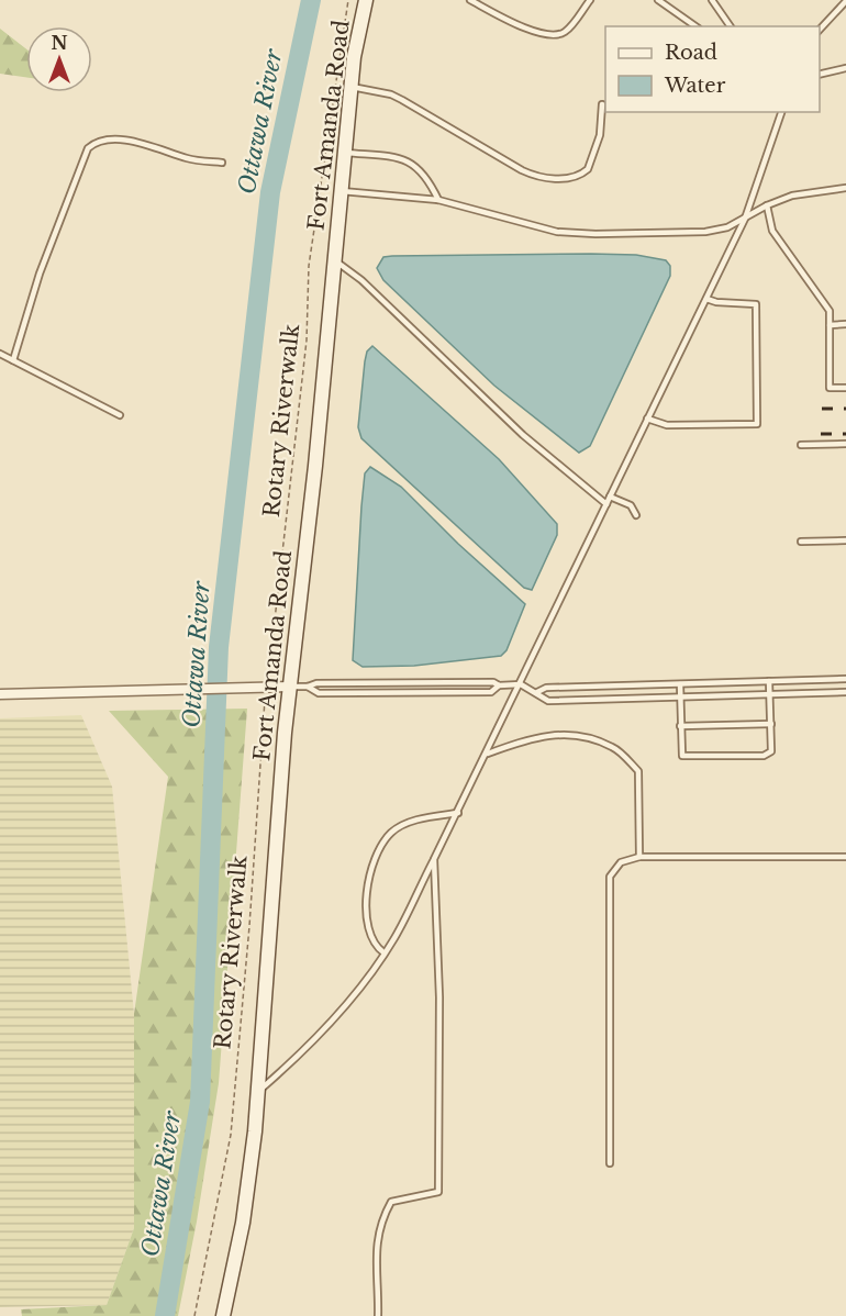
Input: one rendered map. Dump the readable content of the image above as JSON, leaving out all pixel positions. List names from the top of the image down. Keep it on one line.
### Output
{"streets":{"street":["Fort Amanda Road"],"path":["Rotary Riverwalk"]},"water":["Ottawa River"],"legend":["Road","Water"],"north":"top"}
